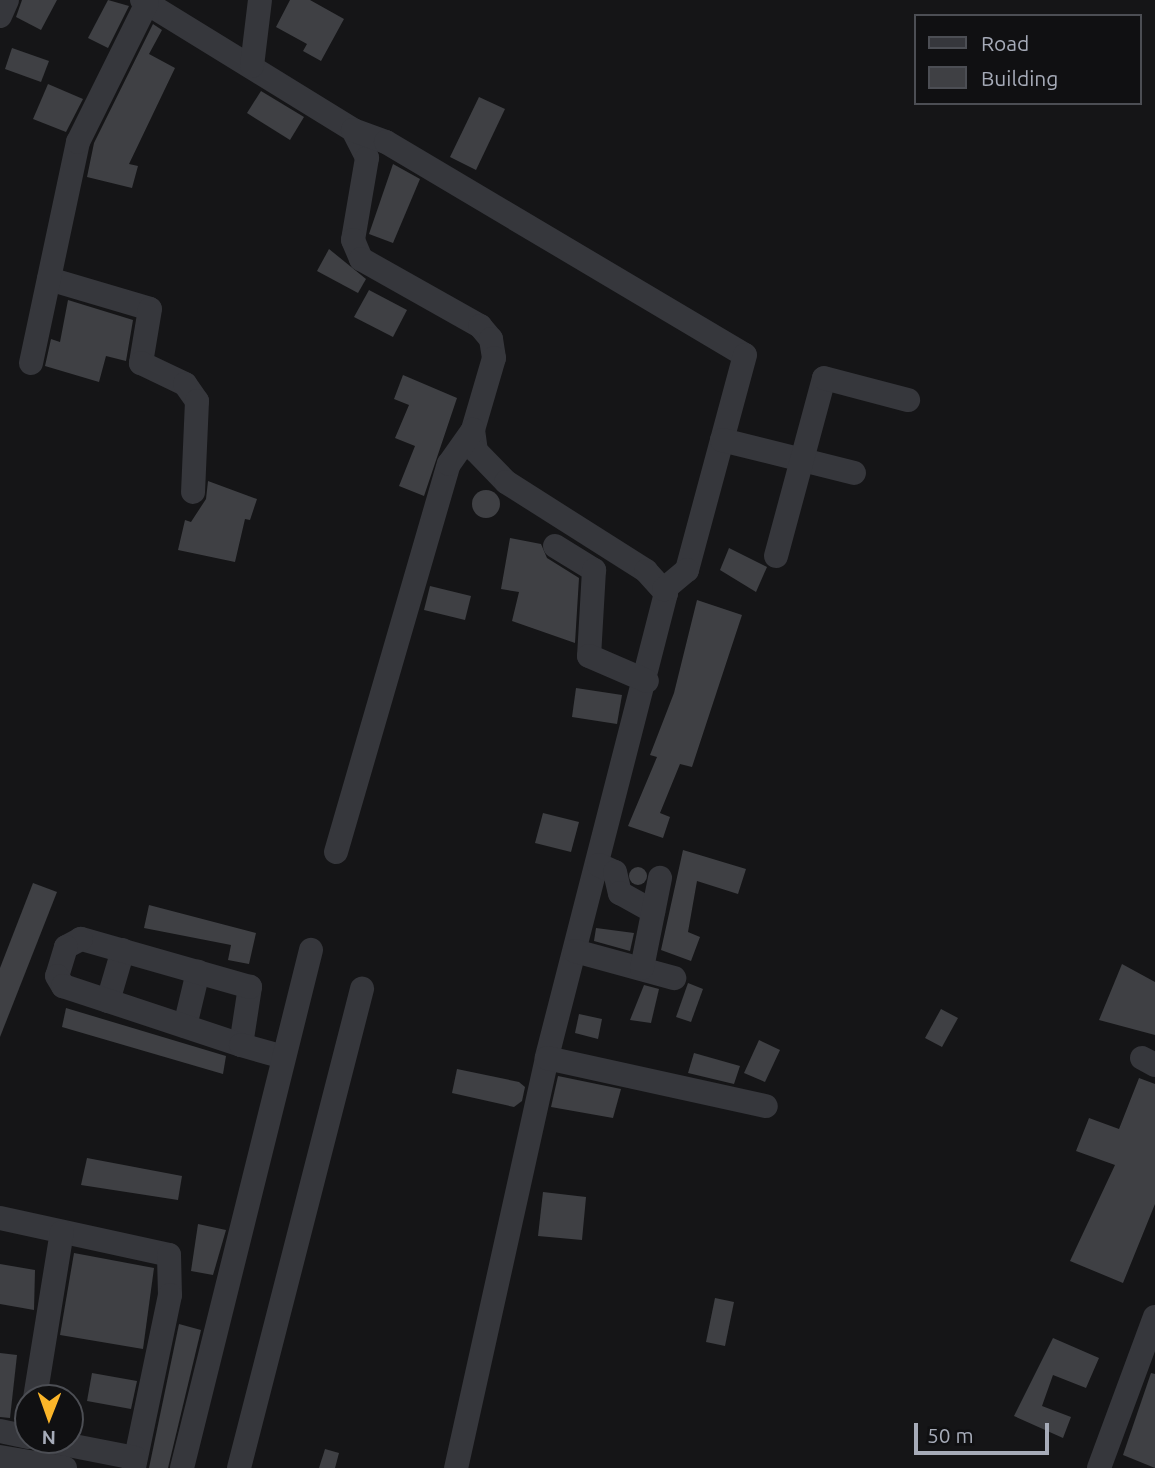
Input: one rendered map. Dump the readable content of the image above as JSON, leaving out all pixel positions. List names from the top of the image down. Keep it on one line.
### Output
{"legend":["Road","Building"],"scale_bar":"50 m","north":"bottom"}
